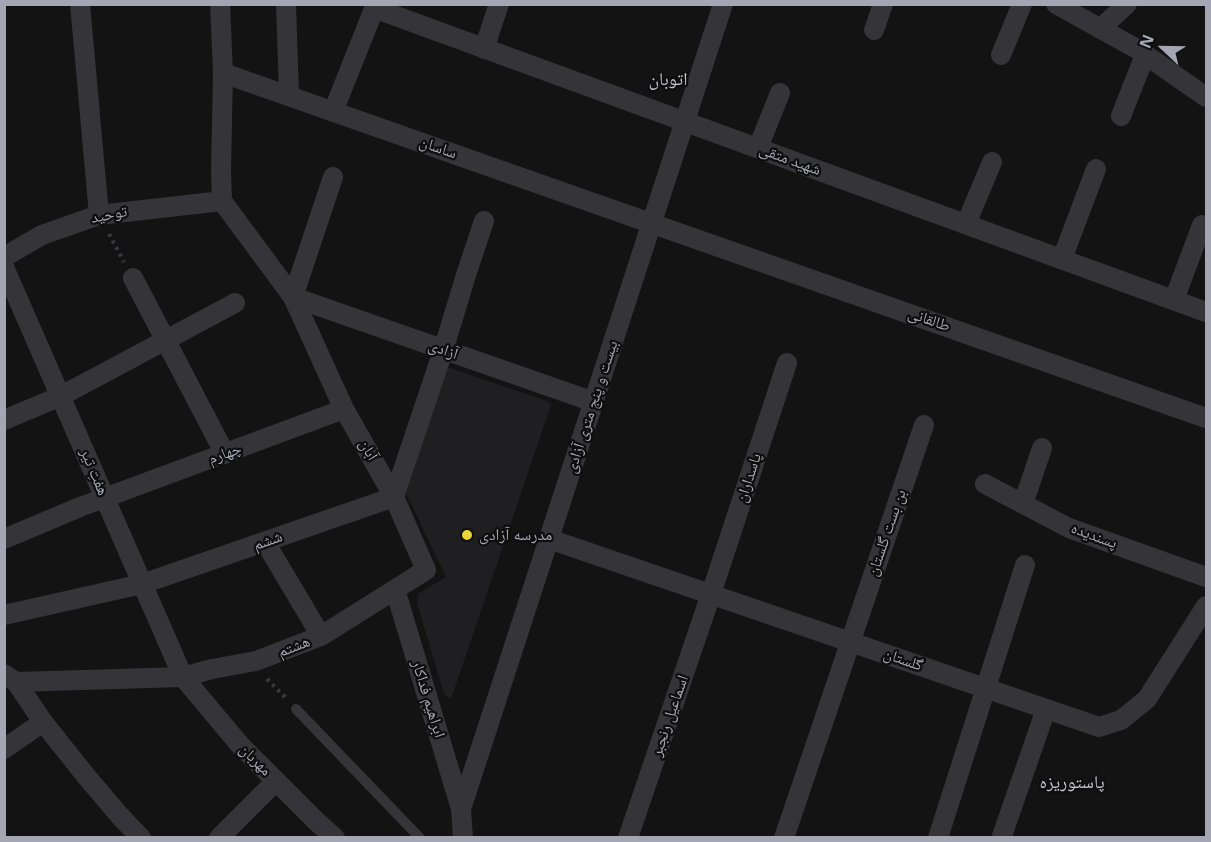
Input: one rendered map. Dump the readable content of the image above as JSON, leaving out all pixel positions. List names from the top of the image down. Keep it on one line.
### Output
{"streets":{"street":["ساسان","شهید متقی","توحید","طالقانی","آزادی","بیست و پنج متری آزادی","آبان","چهارم","هفتِ تیر","پاسداران","بن بست گلستان","پسندیده","ششم","هشتم","گلستان","ابراهیم فداکار","اسماعیل رنجبر","مهربان"]},"crossings":[["ساسان","طالقانی"],["ساسان","بیست و پنج متری آزادی"],["شهید متقی","بیست و پنج متری آزادی"],["توحید","آبان"],["طالقانی","بیست و پنج متری آزادی"],["آزادی","بیست و پنج متری آزادی"],["آزادی","آبان"],["بیست و پنج متری آزادی","گلستان"],["بیست و پنج متری آزادی","ابراهیم فداکار"],["آبان","چهارم"],["آبان","ششم"],["آبان","هشتم"],["آبان","ابراهیم فداکار"],["چهارم","هفتِ تیر"],["هفتِ تیر","ششم"],["هفتِ تیر","هشتم"],["هفتِ تیر","مهربان"],["پاسداران","گلستان"],["پاسداران","اسماعیل رنجبر"],["بن بست گلستان","گلستان"],["هشتم","ابراهیم فداکار"],["هشتم","مهربان"],["گلستان","اسماعیل رنجبر"]],"districts":["اتوبان","پاستوریزه"],"places":["مدرسه آزادی"],"north":"left"}
